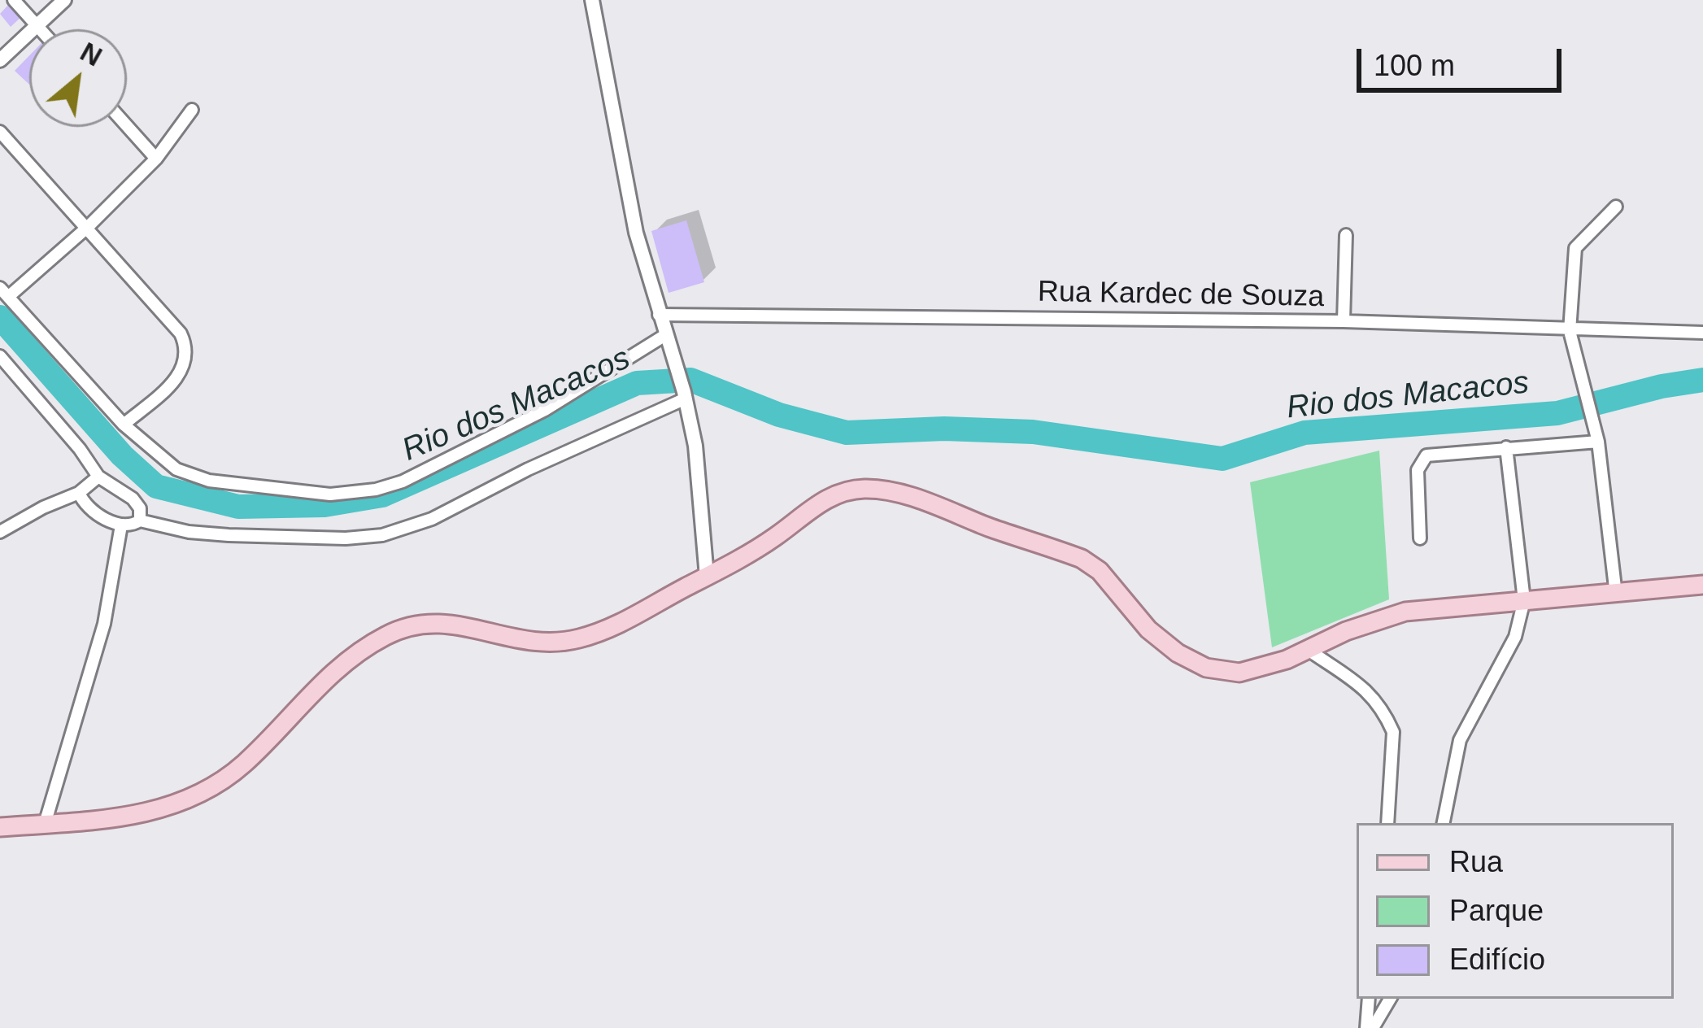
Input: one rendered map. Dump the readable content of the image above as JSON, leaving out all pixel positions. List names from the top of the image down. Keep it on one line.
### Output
{"streets":{"street":["Rua Kardec de Souza"]},"water":["Rio dos Macacos"],"legend":["Rua","Parque","Edifício"],"scale_bar":"100 m","north":"top right"}
